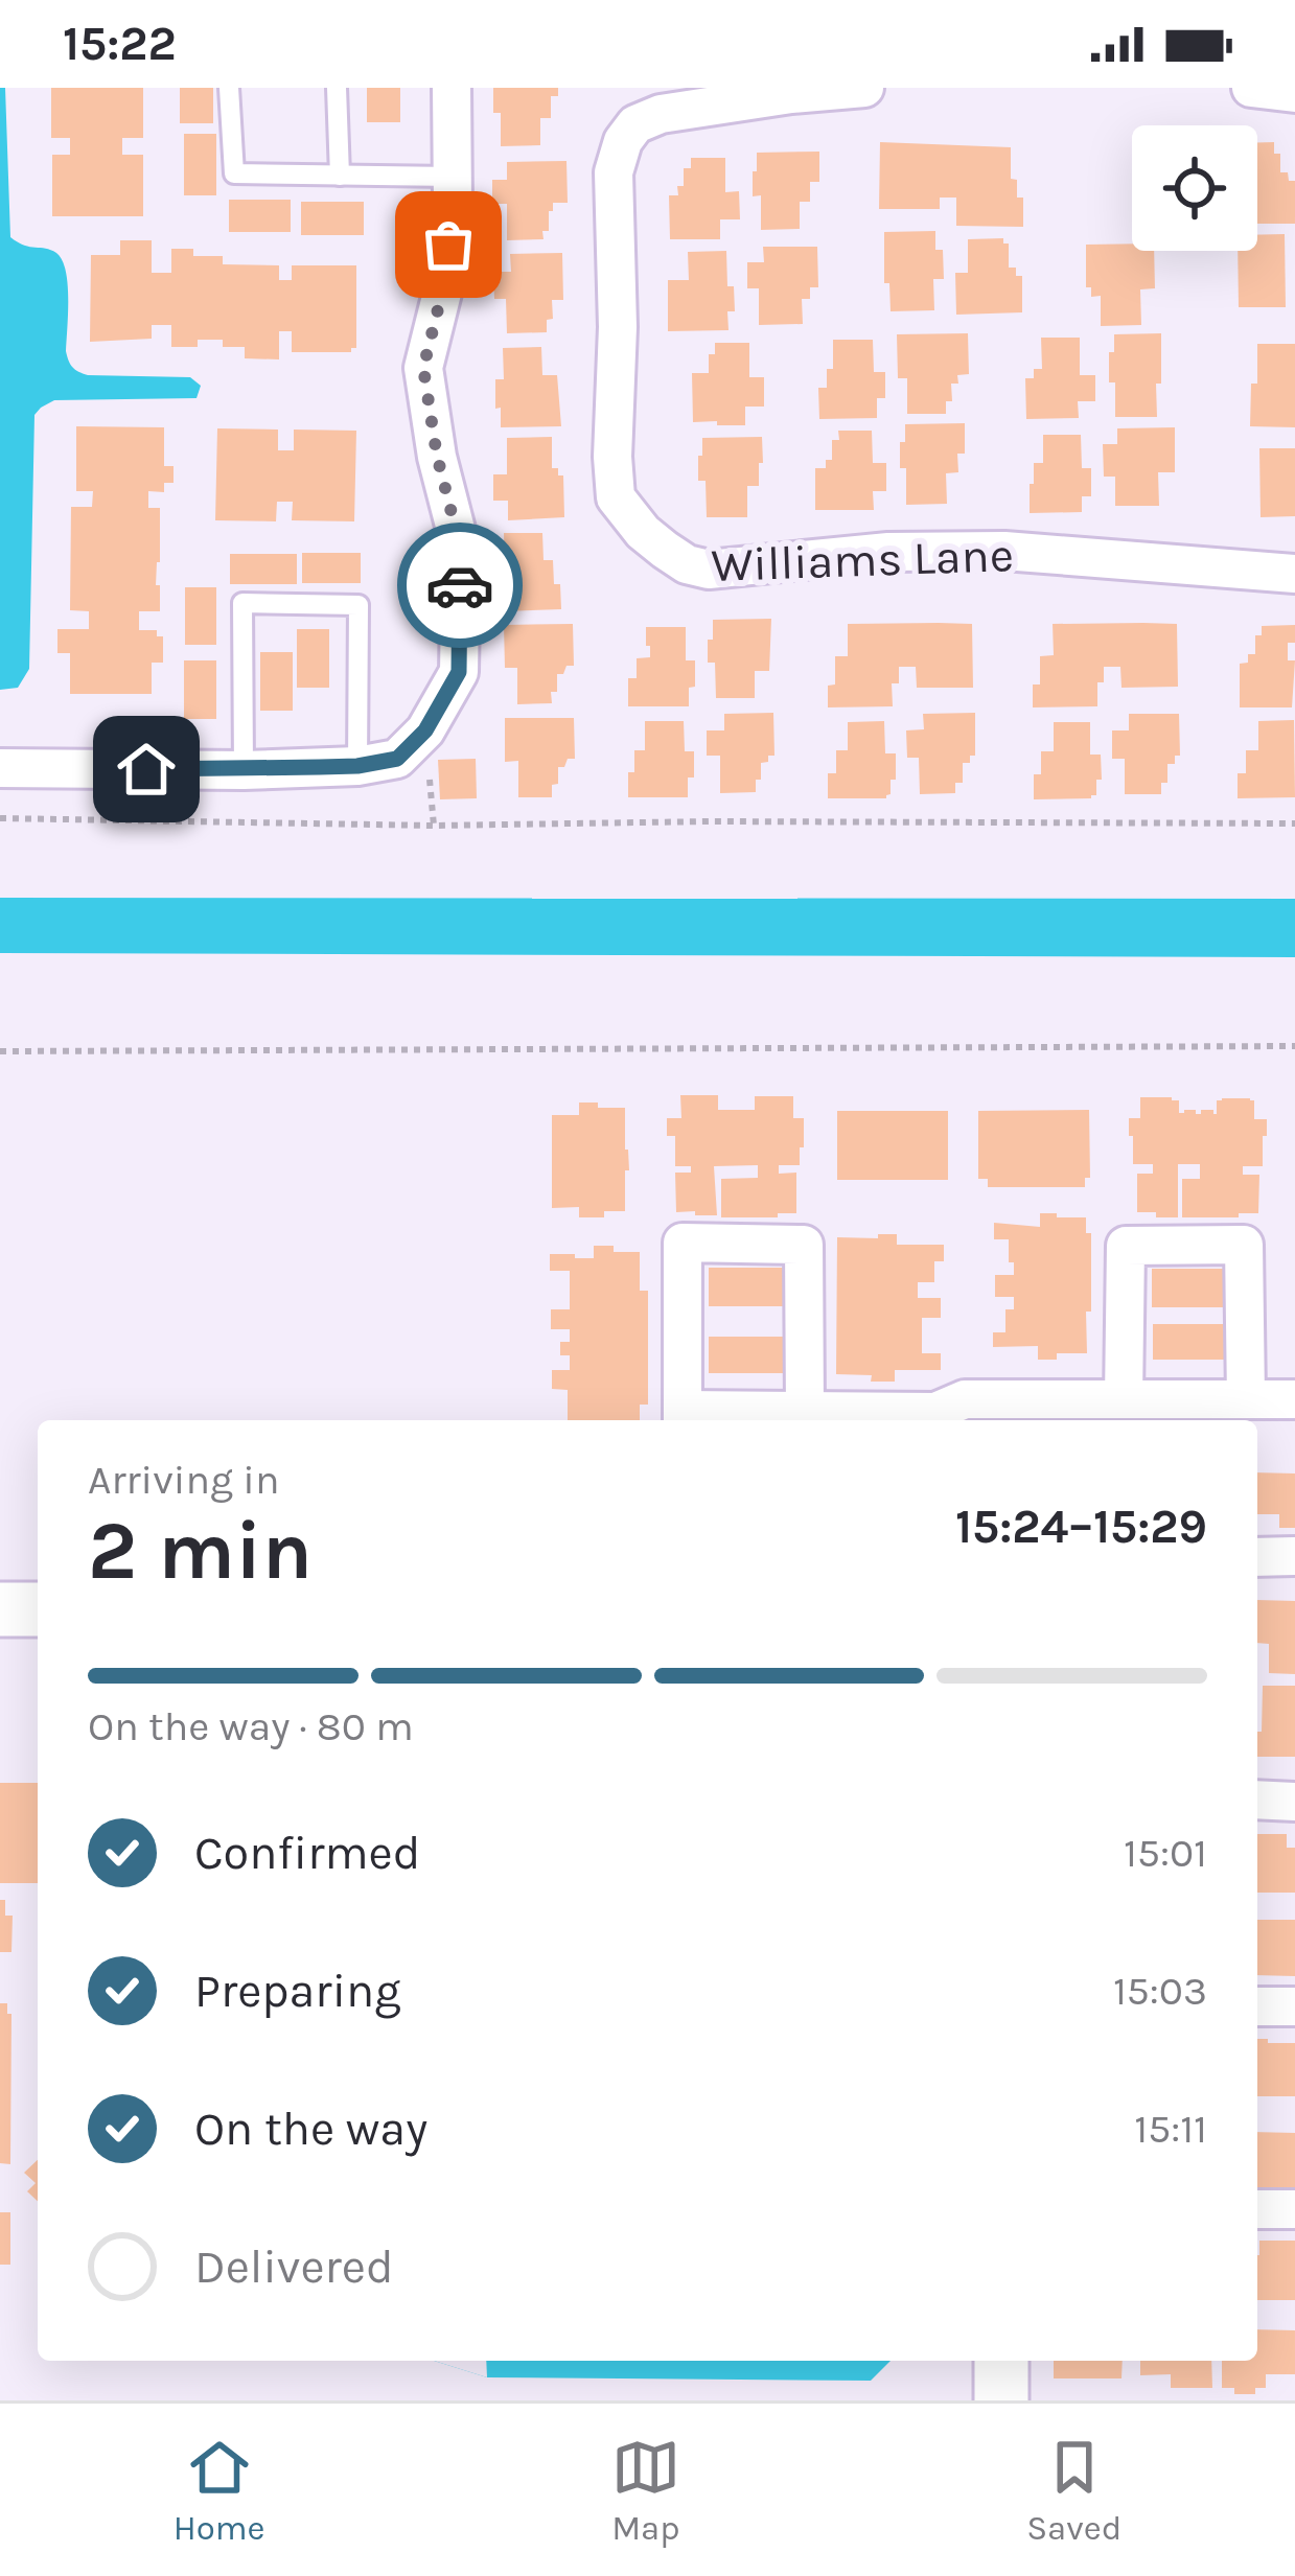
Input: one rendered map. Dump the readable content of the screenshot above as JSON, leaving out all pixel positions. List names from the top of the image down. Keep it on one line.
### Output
{"streets":{"street":["Williams Lane"]},"page":{"status":"15:22","heading":["2 min","Arriving in","15:24–15:29"],"bar":"On the way · 80 m","list":[["Confirmed","15:01"],["Preparing","15:03"],["On the way","15:11"],"Delivered"],"tabs":["Home","Map","Saved"]}}
